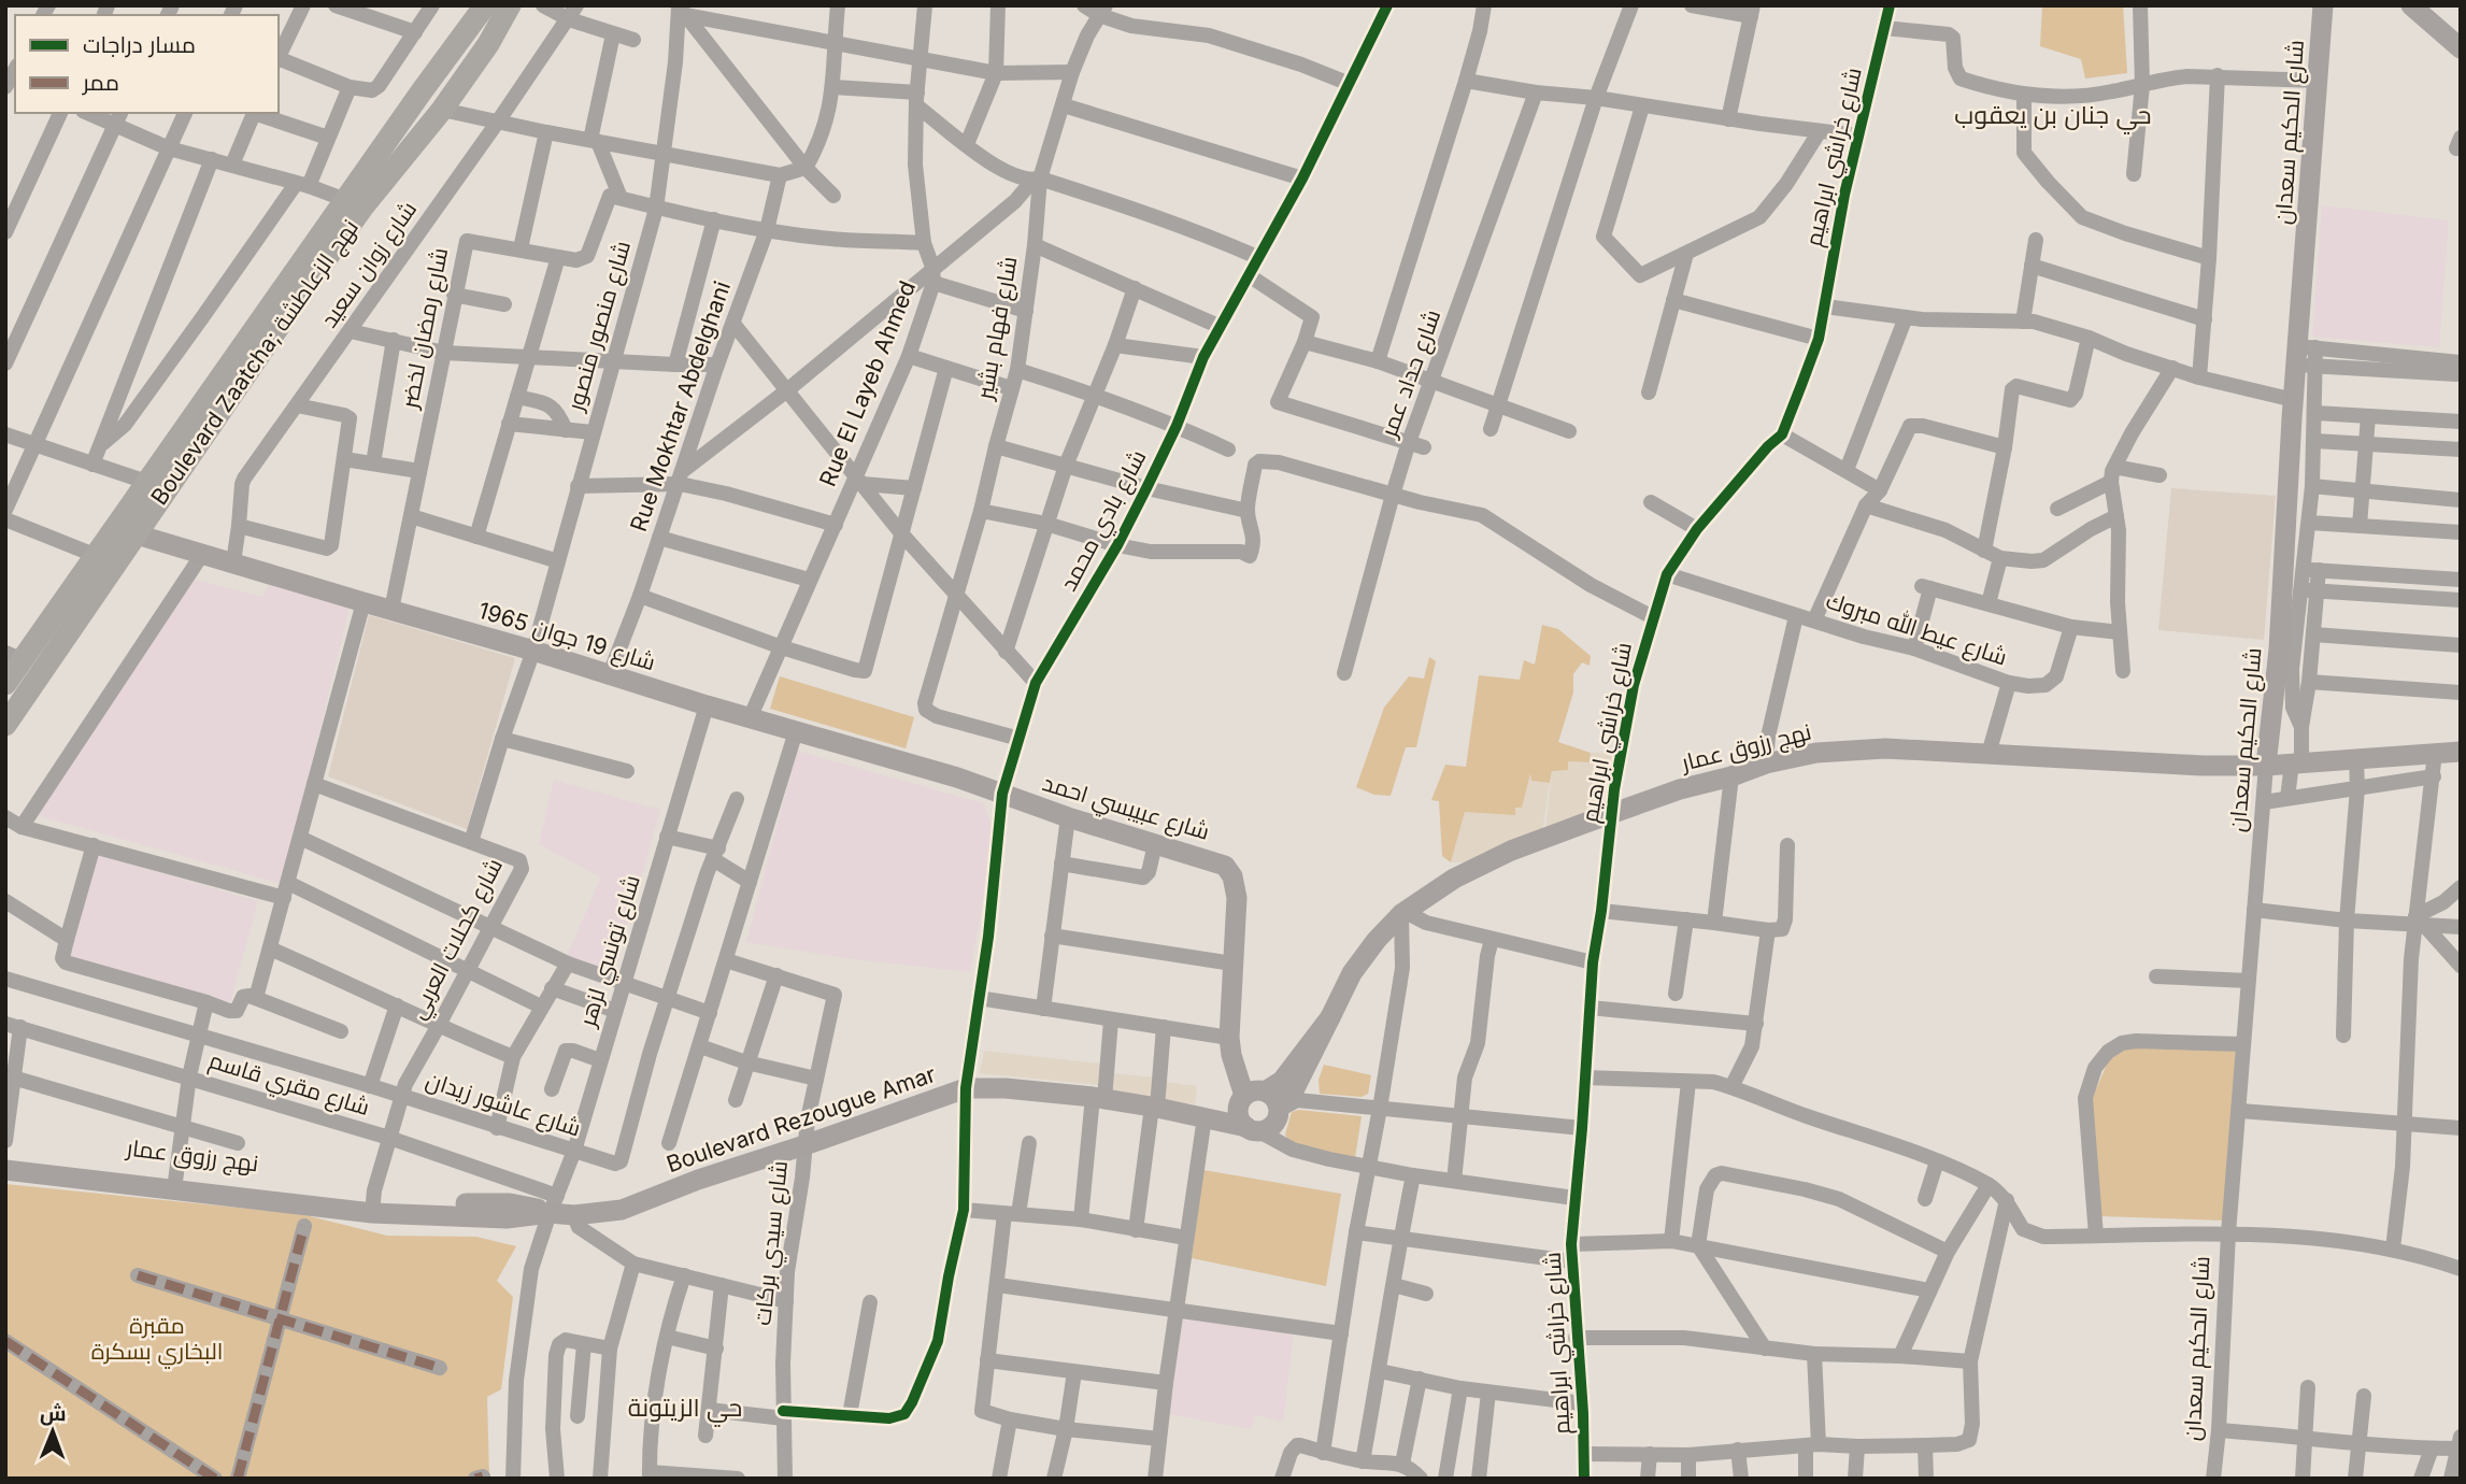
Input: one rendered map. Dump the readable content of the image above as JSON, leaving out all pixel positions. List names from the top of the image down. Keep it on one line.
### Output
{"streets":{"main road":["شارع الحكيم سعدان","Boulevard Zaatcha; نهج الزعاطشة","شارع 19 جوان 1965","نهج رزوق عمار","شارع عبيبسي احمد","Boulevard Rezougue Amar"],"street":["شارع خراشي ابراهيم","شارع زوان سعيد","شارع منصور منصور","شارع رمضان لخضر","شارع فهام بشير","شارع حداد عمر","Rue El Layeb Ahmed","Rue Mokhtar Abdelghani","شارع بادي محمد","شارع عيط الله مبروك","شارع كحلات العربي","شارع تونسي لزهر","شارع مقري قاسم","شارع عاشور زيدان","شارع سيدي بركات"]},"crossings":[["شارع الحكيم سعدان","نهج رزوق عمار"],["شارع خراشي ابراهيم","شارع عيط الله مبروك"],["شارع خراشي ابراهيم","نهج رزوق عمار"],["شارع زوان سعيد","شارع 19 جوان 1965"],["شارع منصور منصور","شارع 19 جوان 1965"],["شارع منصور منصور","شارع كحلات العربي"],["شارع رمضان لخضر","شارع 19 جوان 1965"],["شارع فهام بشير","شارع بادي محمد"],["Boulevard Zaatcha; نهج الزعاطشة","شارع 19 جوان 1965"],["Rue El Layeb Ahmed","شارع 19 جوان 1965"],["Rue Mokhtar Abdelghani","شارع 19 جوان 1965"],["شارع بادي محمد","شارع 19 جوان 1965"],["شارع بادي محمد","شارع عبيبسي احمد"],["شارع بادي محمد","Boulevard Rezougue Amar"],["شارع بادي محمد","شارع سيدي بركات"],["شارع 19 جوان 1965","شارع عبيبسي احمد"],["شارع 19 جوان 1965","شارع تونسي لزهر"],["نهج رزوق عمار","شارع كحلات العربي"],["نهج رزوق عمار","Boulevard Rezougue Amar"],["شارع عبيبسي احمد","Boulevard Rezougue Amar"],["شارع كحلات العربي","شارع مقري قاسم"],["شارع كحلات العربي","شارع عاشور زيدان"],["شارع كحلات العربي","Boulevard Rezougue Amar"],["شارع تونسي لزهر","شارع مقري قاسم"],["شارع تونسي لزهر","شارع عاشور زيدان"],["شارع تونسي لزهر","Boulevard Rezougue Amar"],["شارع مقري قاسم","Boulevard Rezougue Amar"],["Boulevard Rezougue Amar","شارع سيدي بركات"]],"districts":["حي جنان بن يعقوب","حي الزيتونة"],"parks":["مقبرة البخاري بسكرة"],"legend":["مسار دراجات","ممر"],"north":"top"}
